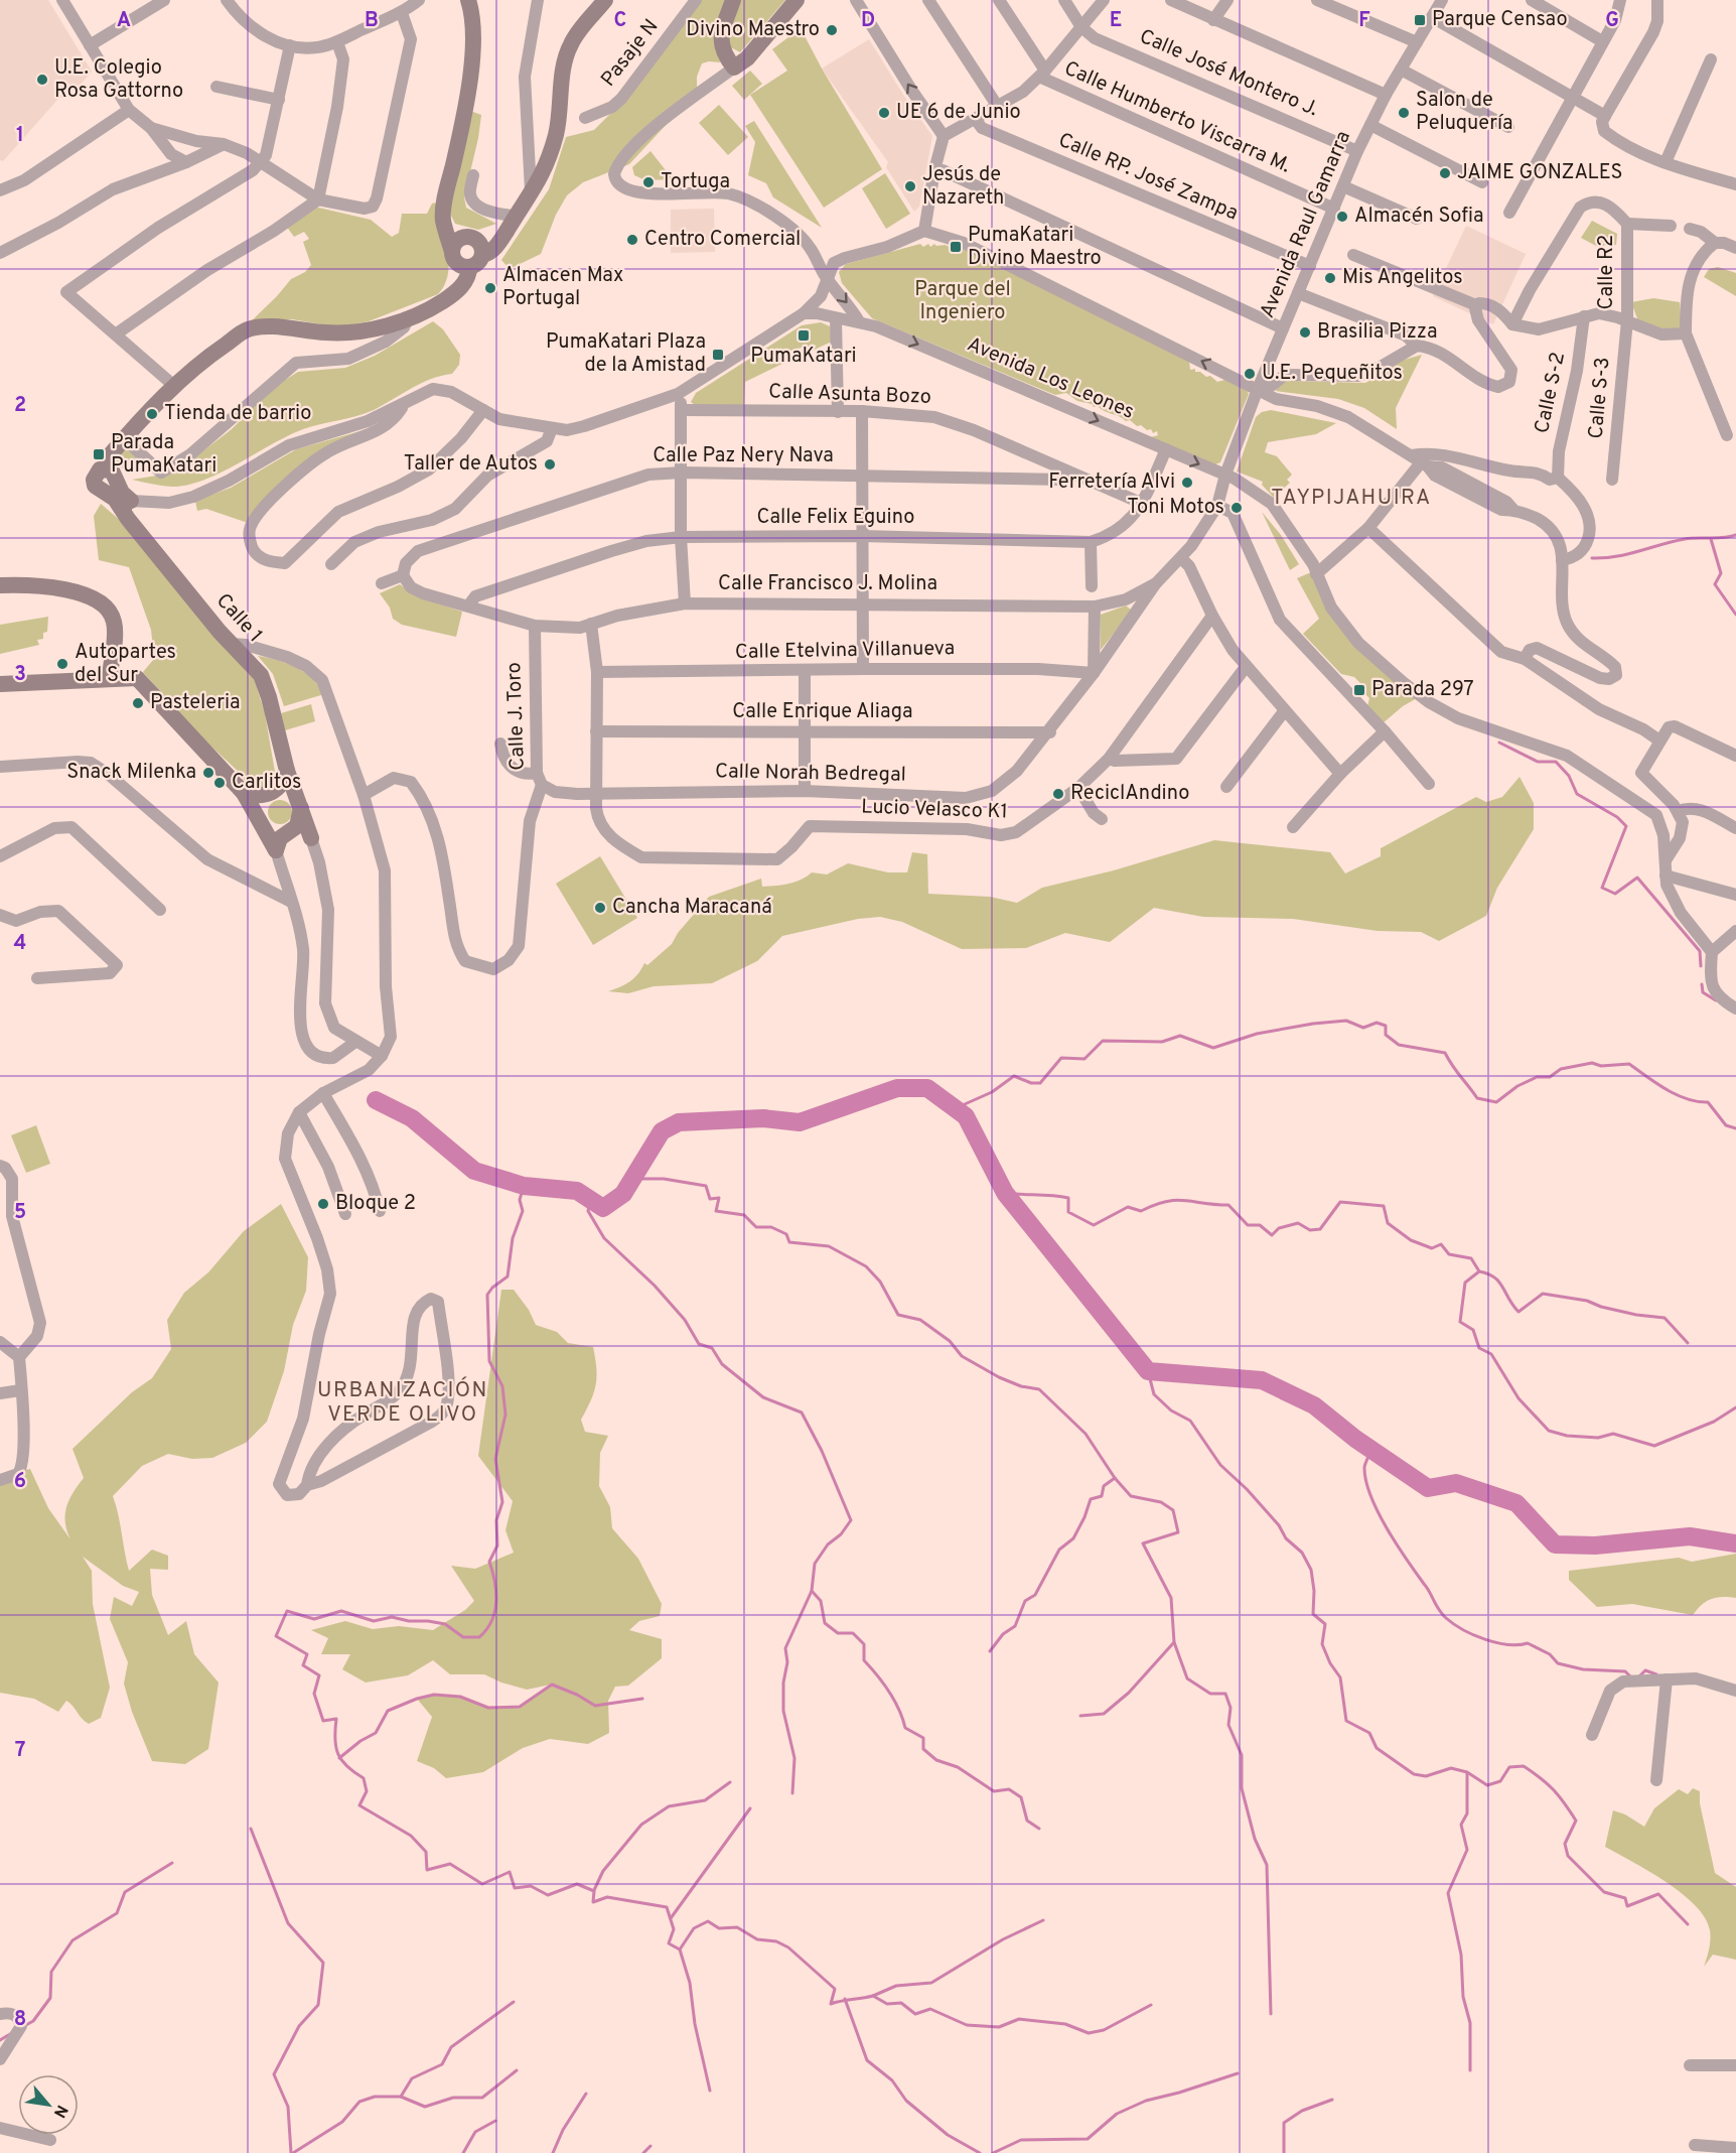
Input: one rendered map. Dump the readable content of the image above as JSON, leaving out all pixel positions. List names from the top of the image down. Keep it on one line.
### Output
{"streets":{"main road":["Calle 1"],"street":["Pasaje N","Calle José Montero J.","Calle Humberto Viscarra M.","Calle RP. José Zampa","Avenida Raul Gamarra","Calle R2","Avenida Los Leones","Calle S-2","Calle Asunta Bozo","Calle S-3","Calle Paz Nery Nava","Calle Felix Eguino","Calle Francisco J. Molina","Calle Etelvina Villanueva","Calle Enrique Aliaga","Calle J. Toro","Calle Norah Bedregal","Lucio Velasco K1"]},"crossings":[["Calle José Montero J.","Avenida Raul Gamarra"],["Calle Humberto Viscarra M.","Avenida Raul Gamarra"],["Calle RP. José Zampa","Avenida Raul Gamarra"],["Avenida Raul Gamarra","Avenida Los Leones"],["Avenida Raul Gamarra","Calle Francisco J. Molina"],["Calle R2","Calle S-3"],["Avenida Los Leones","Calle Felix Eguino"],["Avenida Los Leones","Calle Francisco J. Molina"],["Calle Asunta Bozo","Calle Paz Nery Nava"],["Calle Asunta Bozo","Calle Felix Eguino"],["Calle Paz Nery Nava","Calle Francisco J. Molina"],["Calle Felix Eguino","Calle Francisco J. Molina"],["Calle Francisco J. Molina","Calle J. Toro"],["Calle Francisco J. Molina","Calle Norah Bedregal"],["Calle Etelvina Villanueva","Calle Norah Bedregal"],["Calle Enrique Aliaga","Calle Norah Bedregal"],["Calle J. Toro","Calle Norah Bedregal"],["Calle J. Toro","Lucio Velasco K1"],["Calle Norah Bedregal","Lucio Velasco K1"]],"districts":["TAYPIJAHUIRA","URBANIZACIÓN VERDE OLIVO"],"parks":["Parque del Ingeniero"],"places":{"transit":["Parque Censao","PumaKatari Divino Maestro","PumaKatari","PumaKatari Plaza de la Amistad","Parada PumaKatari","Parada 297"],"other":["Divino Maestro","U.E. Colegio Rosa Gattorno","UE 6 de Junio","Salon de Peluquería","JAIME GONZALES","Tortuga","Jesús de Nazareth","Almacén Sofia","Centro Comercial","Mis Angelitos","Almacen Max Portugal","Brasilia Pizza","U.E. Pequeñitos","Tienda de barrio","Taller de Autos","Ferretería Alvi","Toni Motos","Autopartes del Sur","Pasteleria","Snack Milenka","Carlitos","ReciclAndino","Cancha Maracaná","Bloque 2"]},"north":"bottom right","grid":{"columns":["A","B","C","D","E","F","G"],"rows":["1","2","3","4","5","6","7","8"]}}
